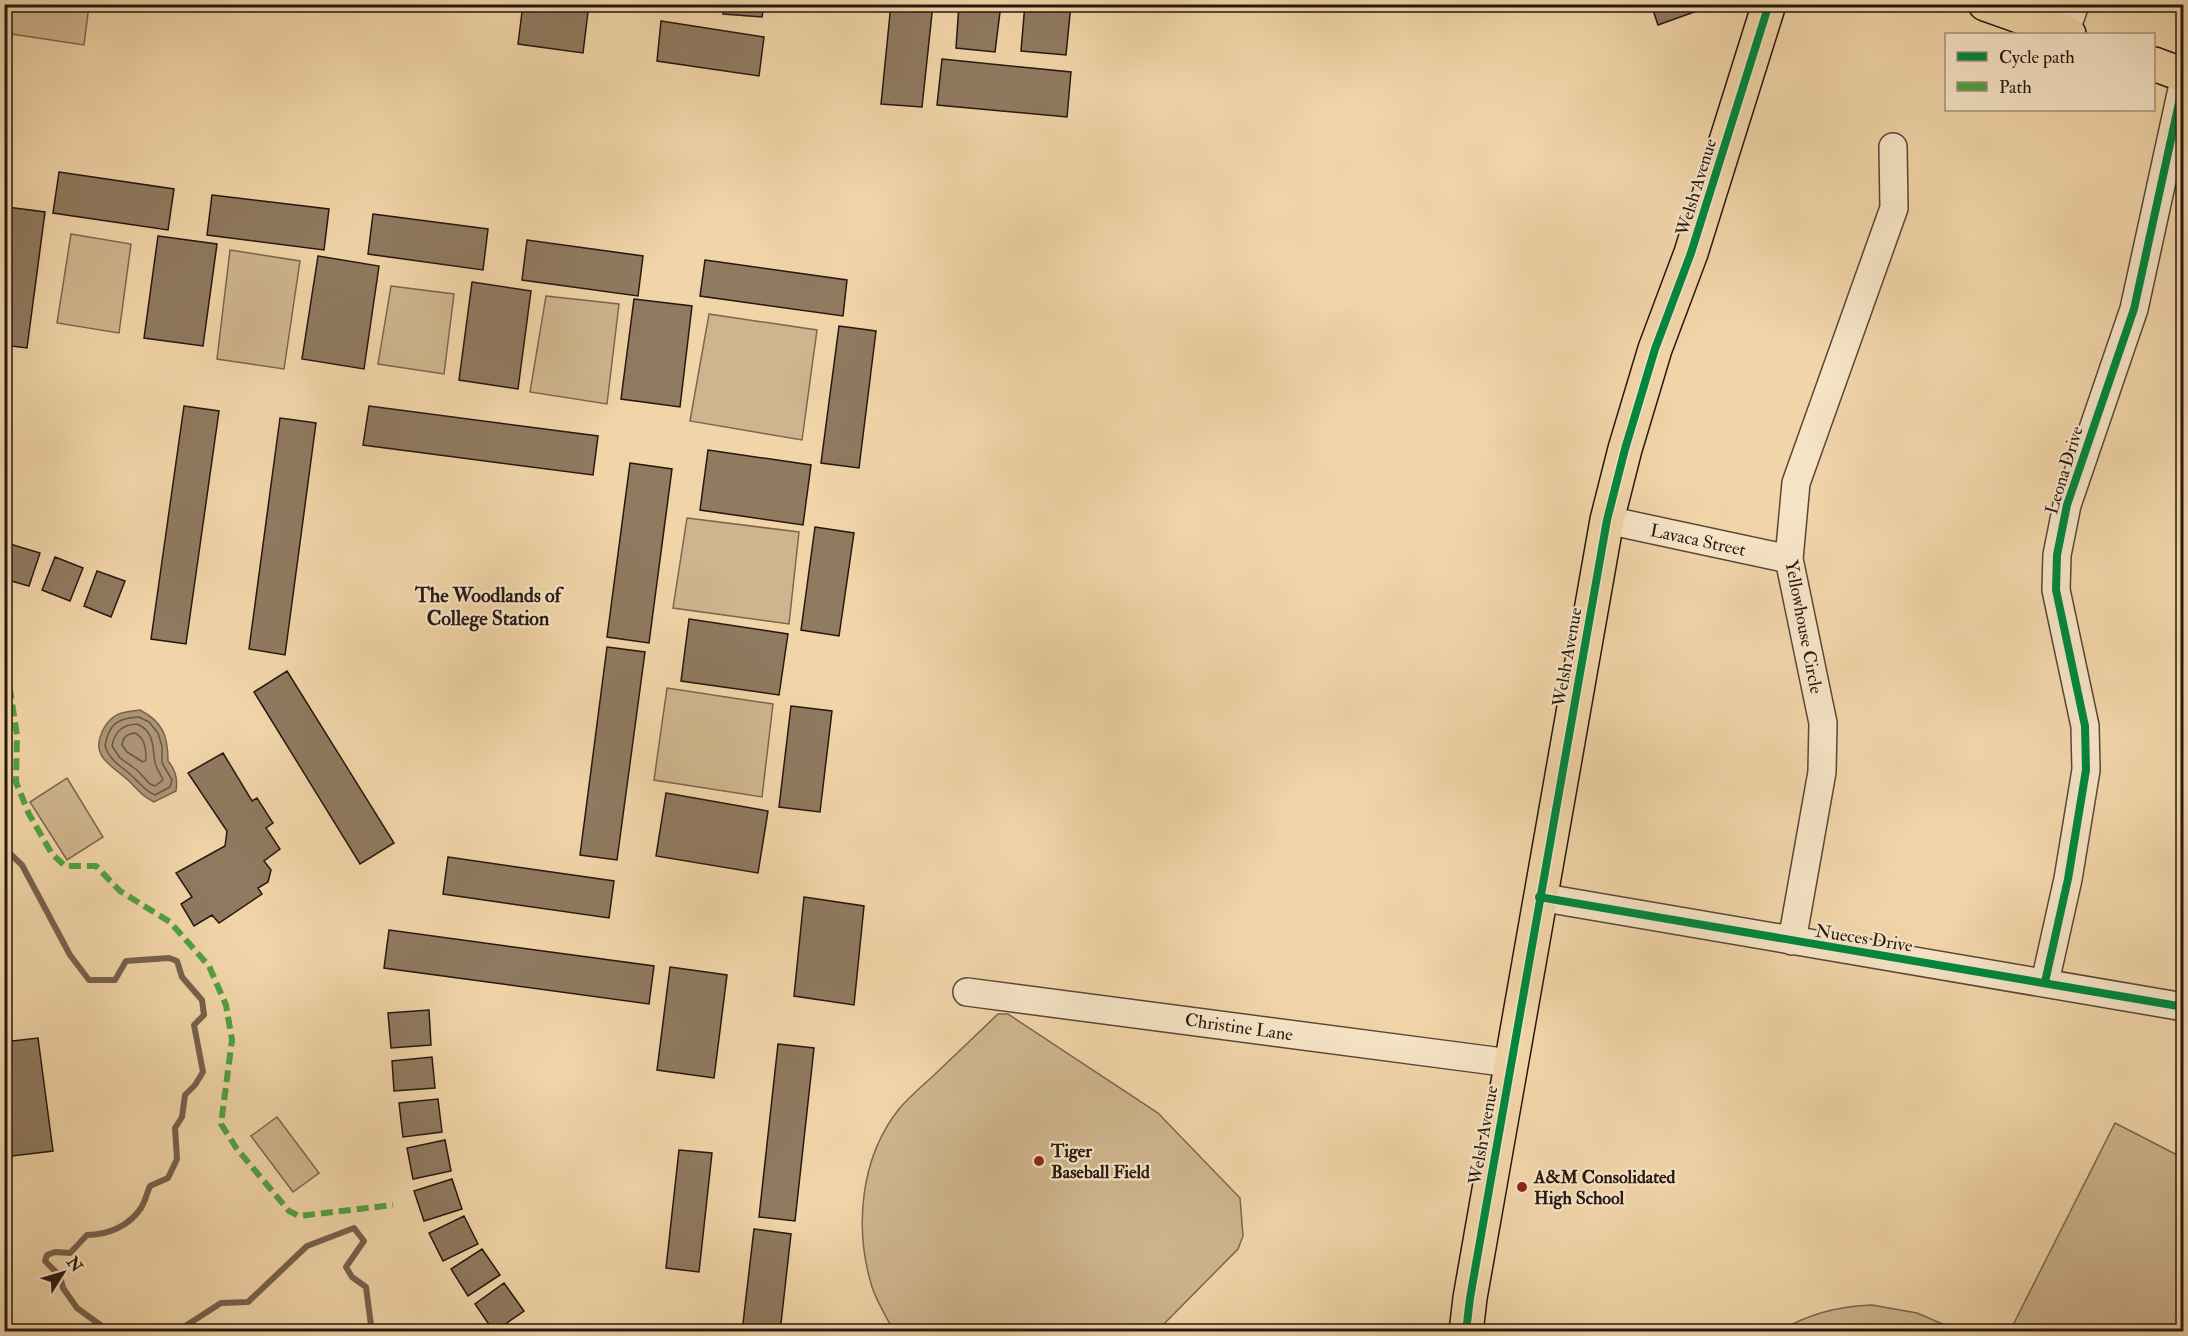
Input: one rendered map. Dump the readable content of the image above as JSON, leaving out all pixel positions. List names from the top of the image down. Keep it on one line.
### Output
{"streets":{"main road":["Welsh Avenue"],"street":["Leona Drive","Lavaca Street","Yellowhouse Circle","Nueces Drive","Christine Lane"]},"crossings":[["Welsh Avenue","Lavaca Street"],["Welsh Avenue","Nueces Drive"],["Welsh Avenue","Christine Lane"],["Leona Drive","Nueces Drive"],["Lavaca Street","Yellowhouse Circle"],["Yellowhouse Circle","Nueces Drive"]],"districts":["The Woodlands of College Station"],"places":["Tiger Baseball Field","A&M Consolidated High School"],"legend":["Cycle path","Path"],"north":"top right"}
